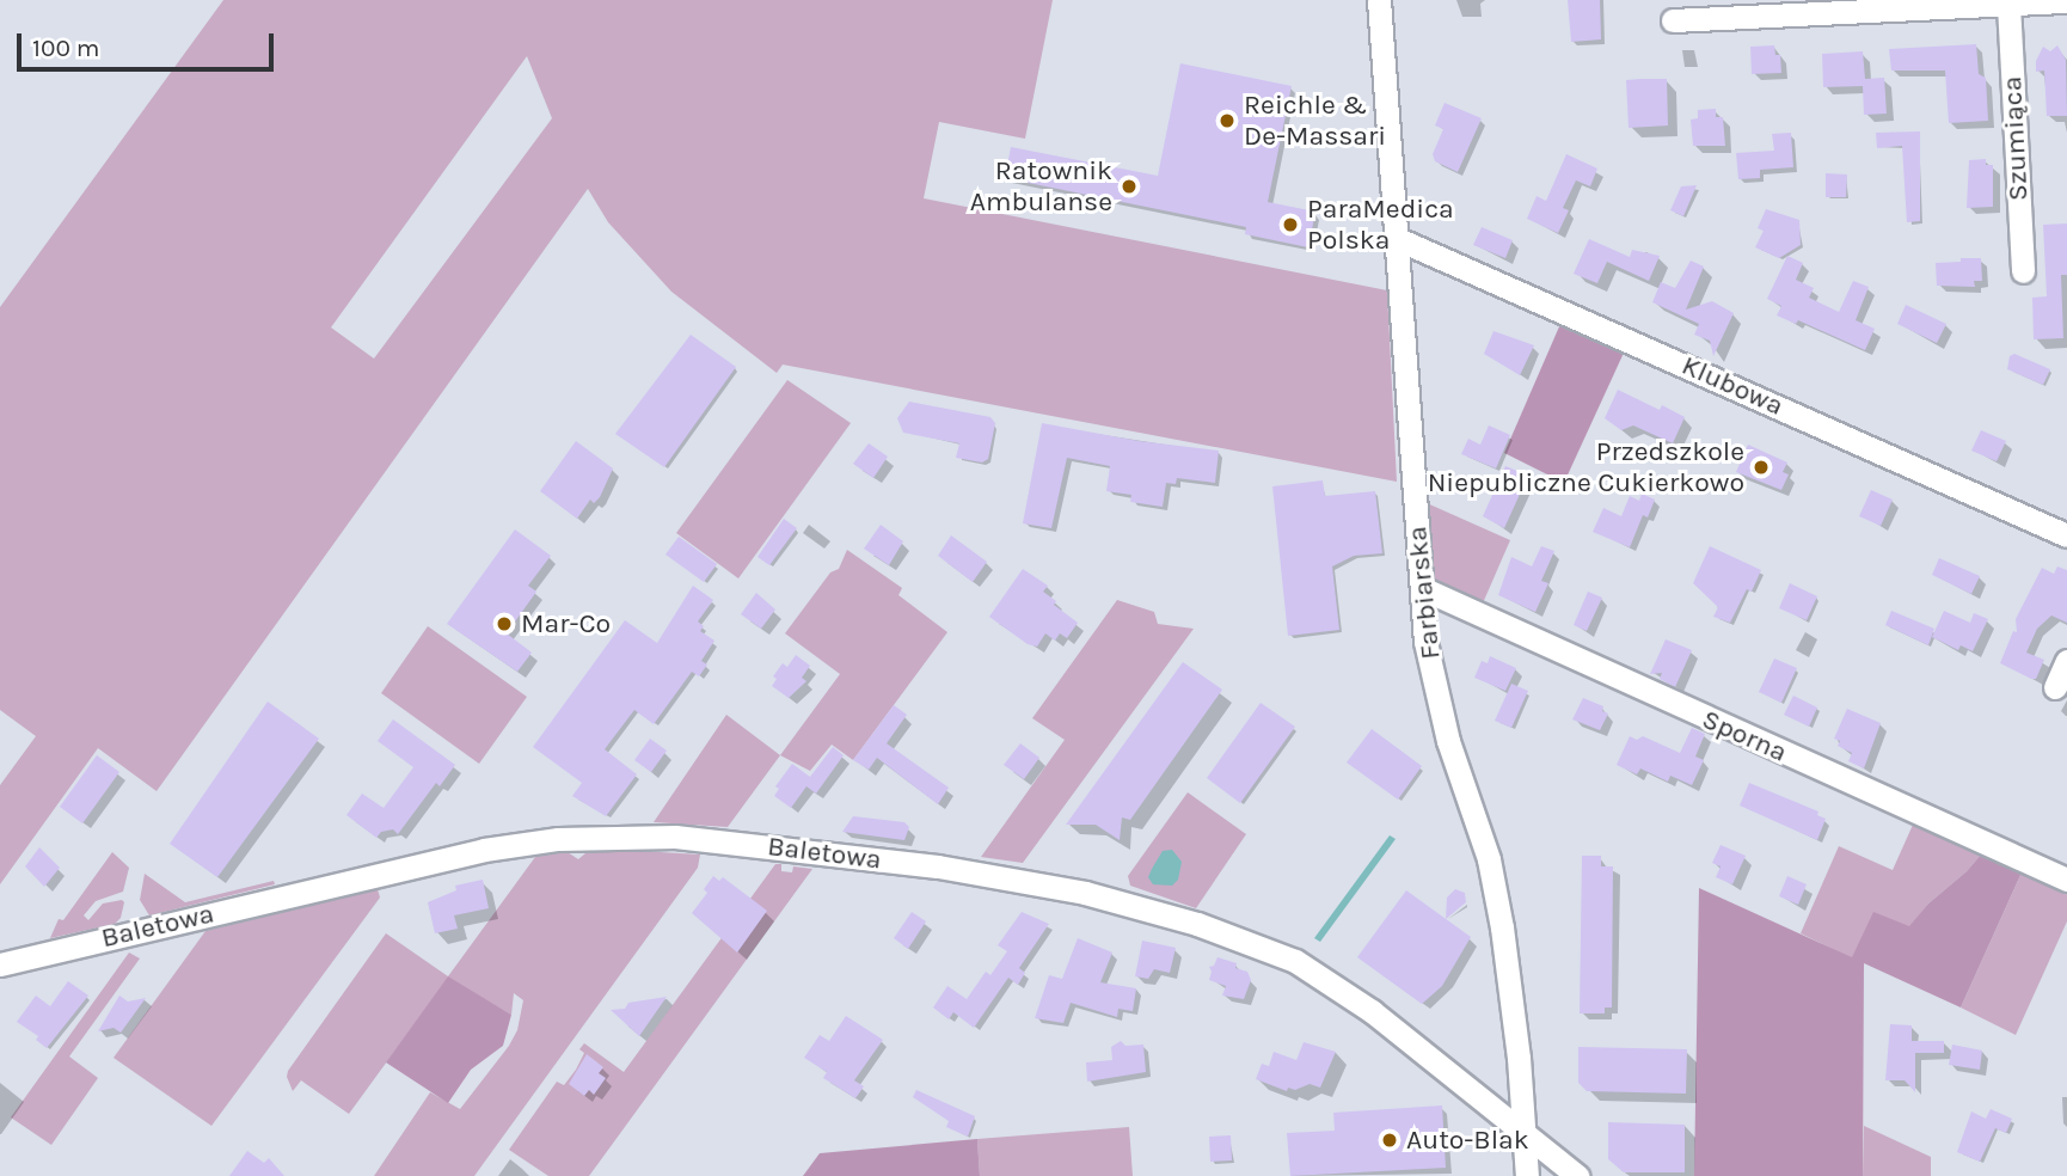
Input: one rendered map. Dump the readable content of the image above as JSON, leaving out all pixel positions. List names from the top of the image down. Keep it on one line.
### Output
{"streets":{"street":["Szumiąca","Klubowa","Farbiarska","Sporna","Baletowa"]},"crossings":[["Klubowa","Farbiarska"],["Farbiarska","Sporna"],["Farbiarska","Baletowa"]],"places":["Reichle & De-Massari","Ratownik Ambulanse","ParaMedica Polska","Przedszkole Niepubliczne Cukierkowo","Mar-Co","Auto-Blak"],"scale_bar":"100 m"}
